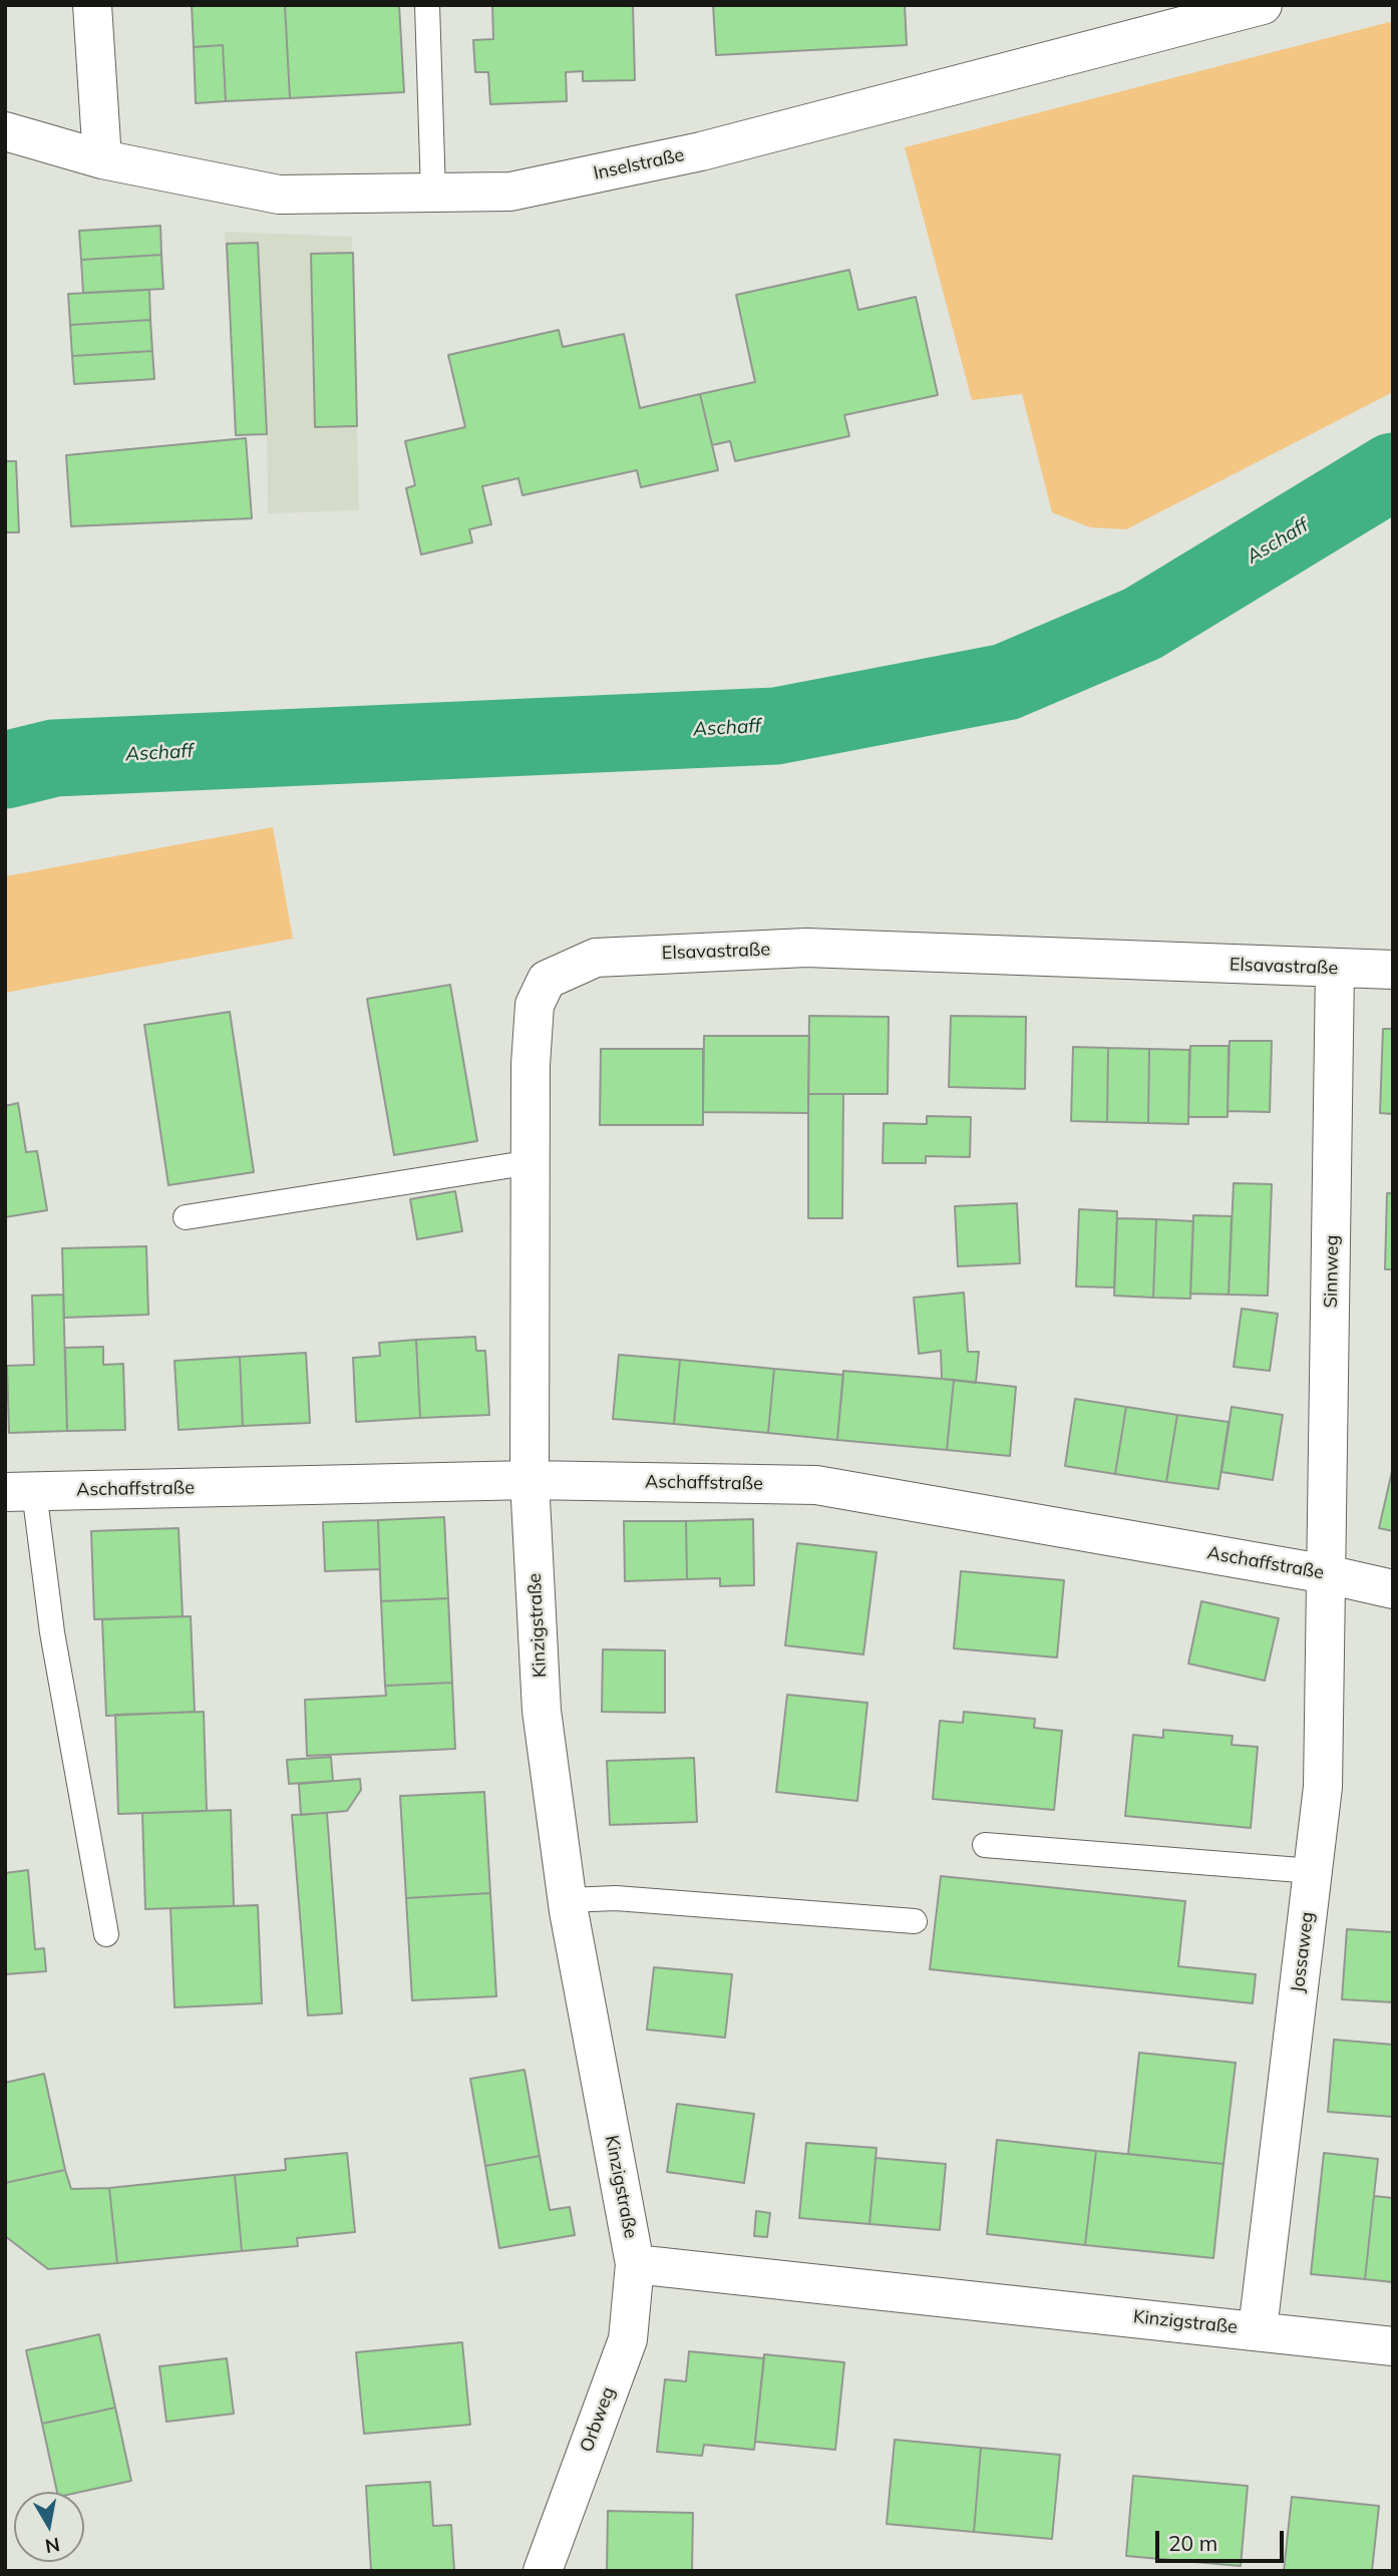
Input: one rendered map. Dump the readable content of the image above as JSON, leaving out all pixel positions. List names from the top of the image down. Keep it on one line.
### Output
{"streets":{"street":["Inselstraße","Elsavastraße","Sinnweg","Aschaffstraße","Kinzigstraße","Jossaweg","Orbweg"]},"crossings":[["Elsavastraße","Sinnweg"],["Elsavastraße","Aschaffstraße"],["Elsavastraße","Kinzigstraße"],["Sinnweg","Aschaffstraße"],["Sinnweg","Jossaweg"],["Aschaffstraße","Kinzigstraße"],["Aschaffstraße","Jossaweg"],["Kinzigstraße","Jossaweg"],["Kinzigstraße","Orbweg"]],"water":["Aschaff"],"scale_bar":"20 m","north":"bottom"}
